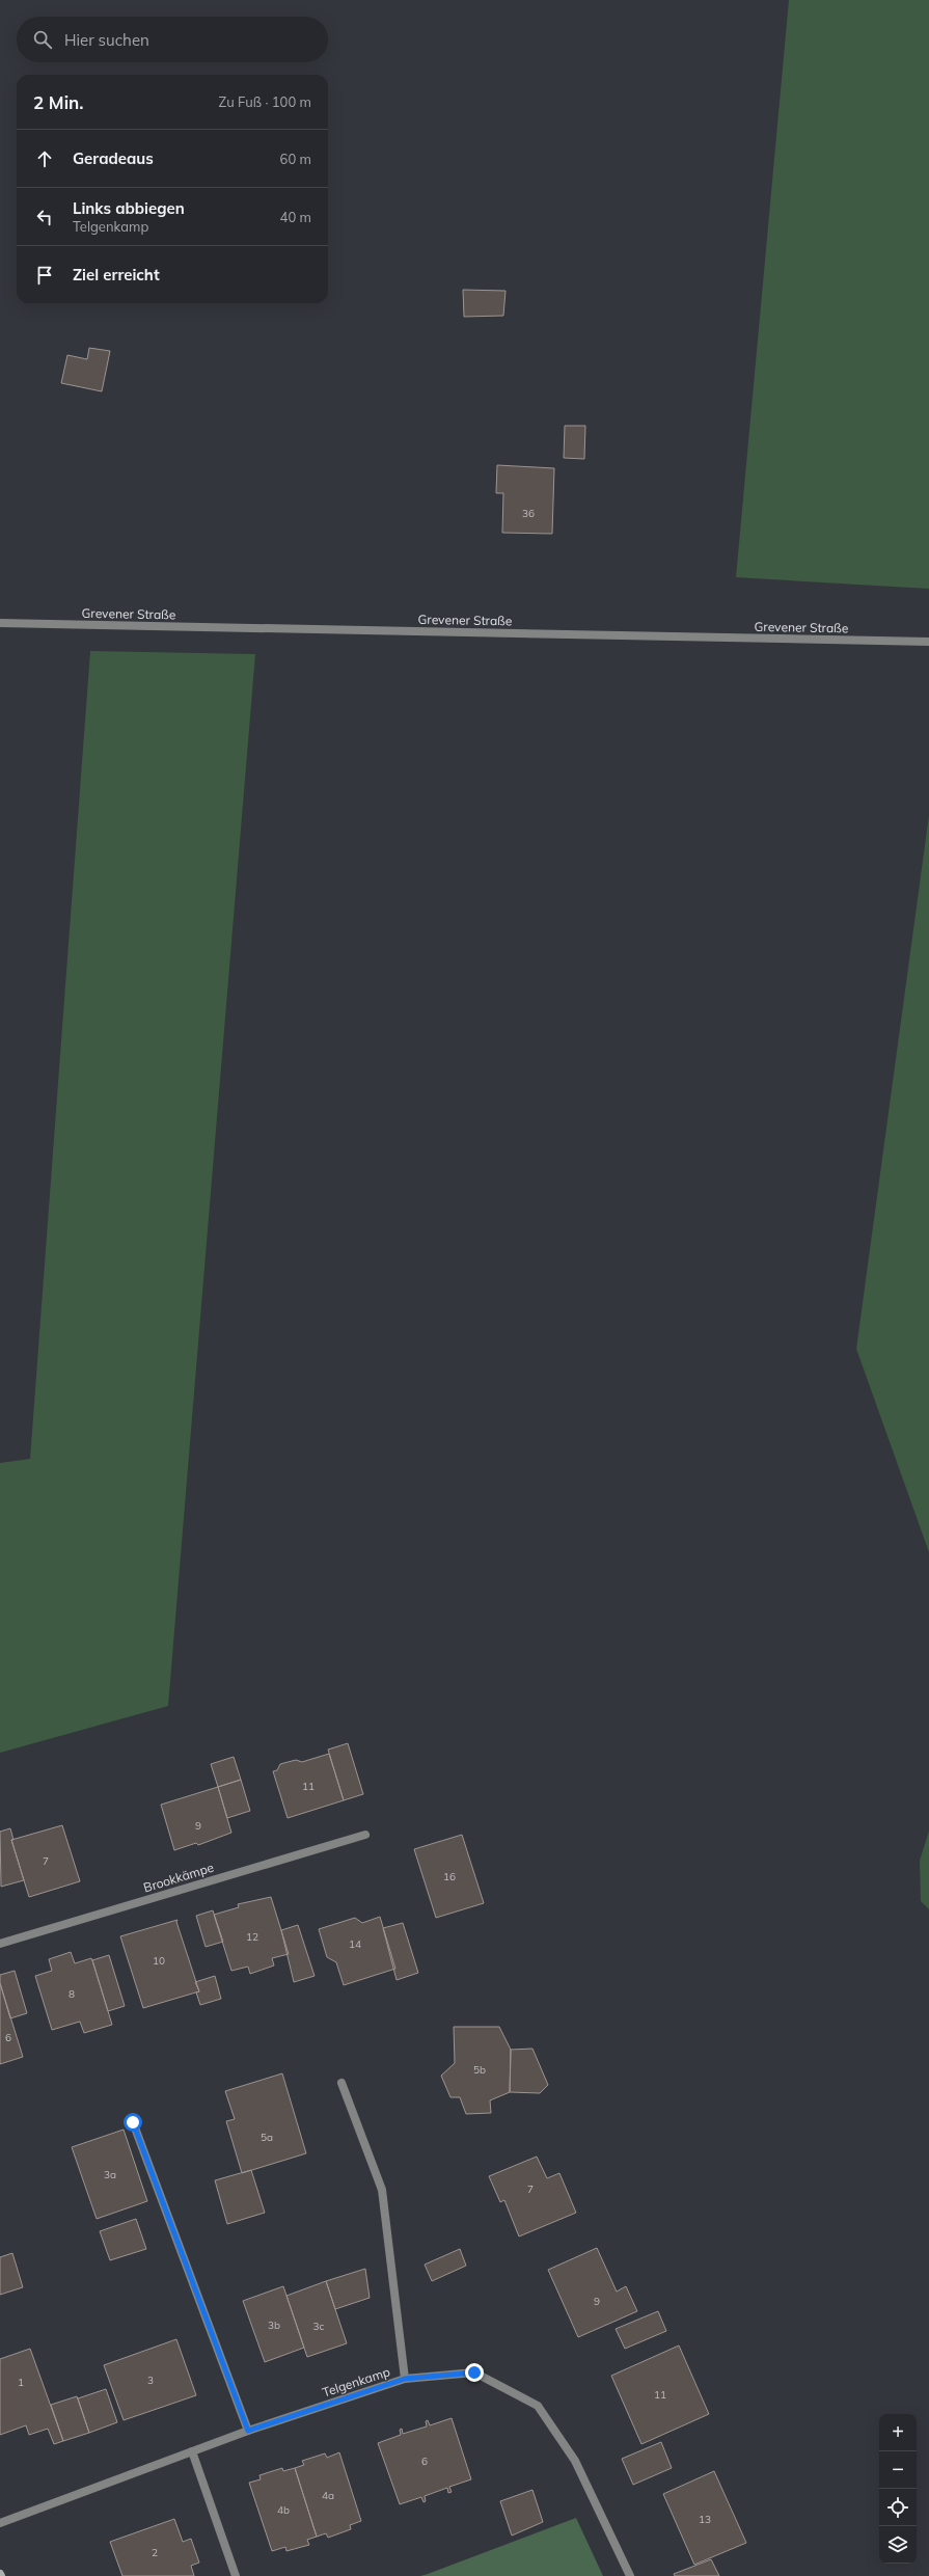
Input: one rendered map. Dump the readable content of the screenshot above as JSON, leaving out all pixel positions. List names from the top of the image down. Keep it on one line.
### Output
{"streets":{"street":["Grevener Straße","Brookkämpe","Telgenkamp"]},"house_numbers":["36","11","9","7","16","12","14","10","8","6","5b","5a","3a","7","9","3b","3c","3","1","11","6","4a","4b","13","2"],"page":{"search":"Hier suchen","heading":["2 Min.","Zu Fuß · 100 m"],"list":[["Geradeaus","60 m"],["Links abbiegen","Telgenkamp","40 m"],"Ziel erreicht"],"map_buttons":["+","−"]}}
